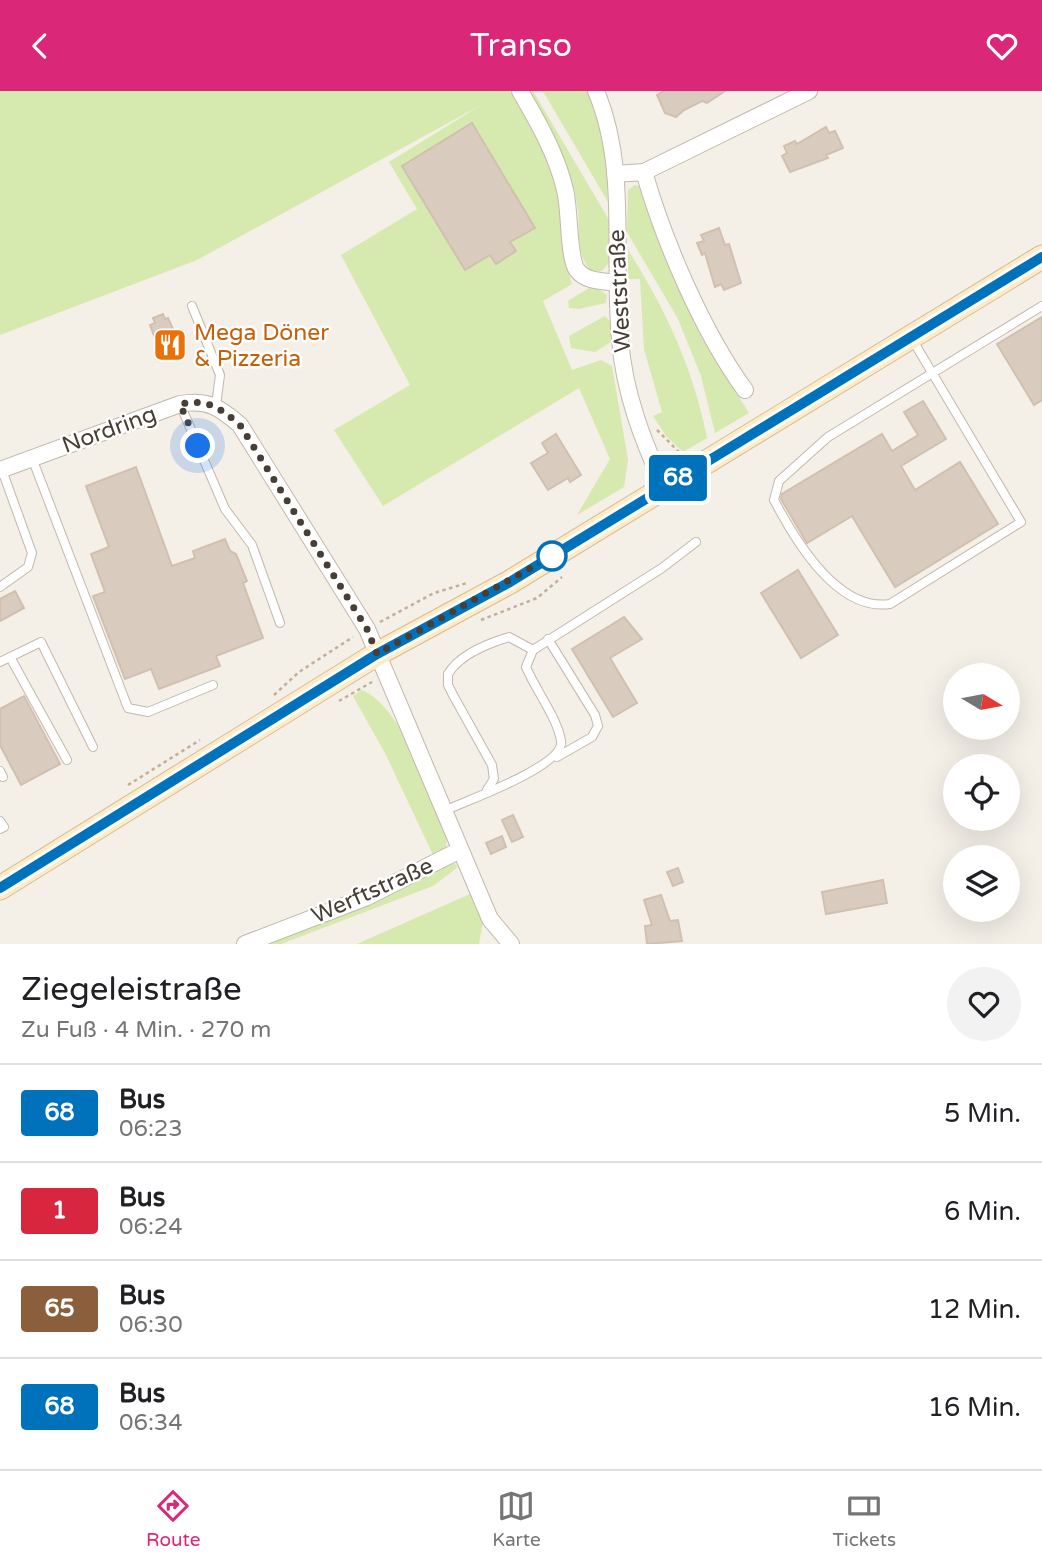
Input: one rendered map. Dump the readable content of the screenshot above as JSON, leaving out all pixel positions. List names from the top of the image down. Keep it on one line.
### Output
{"streets":{"street":["Weststraße","Nordring","Werftstraße"]},"places":{"restaurant":["Mega Döner & Pizzeria"]},"lines":["bus line 68"],"north":"right","page":{"header":"Transo","on_map":"68","heading":["Ziegeleistraße","Zu Fuß · 4 Min. · 270 m"],"list":[{"mark":"68","name":"Bus","note":"06:23","value":"5 Min."},{"mark":"1","name":"Bus","note":"06:24","value":"6 Min."},{"mark":"65","name":"Bus","note":"06:30","value":"12 Min."},{"mark":"68","name":"Bus","note":"06:34","value":"16 Min."}],"tabs":["Route","Karte","Tickets"]}}
